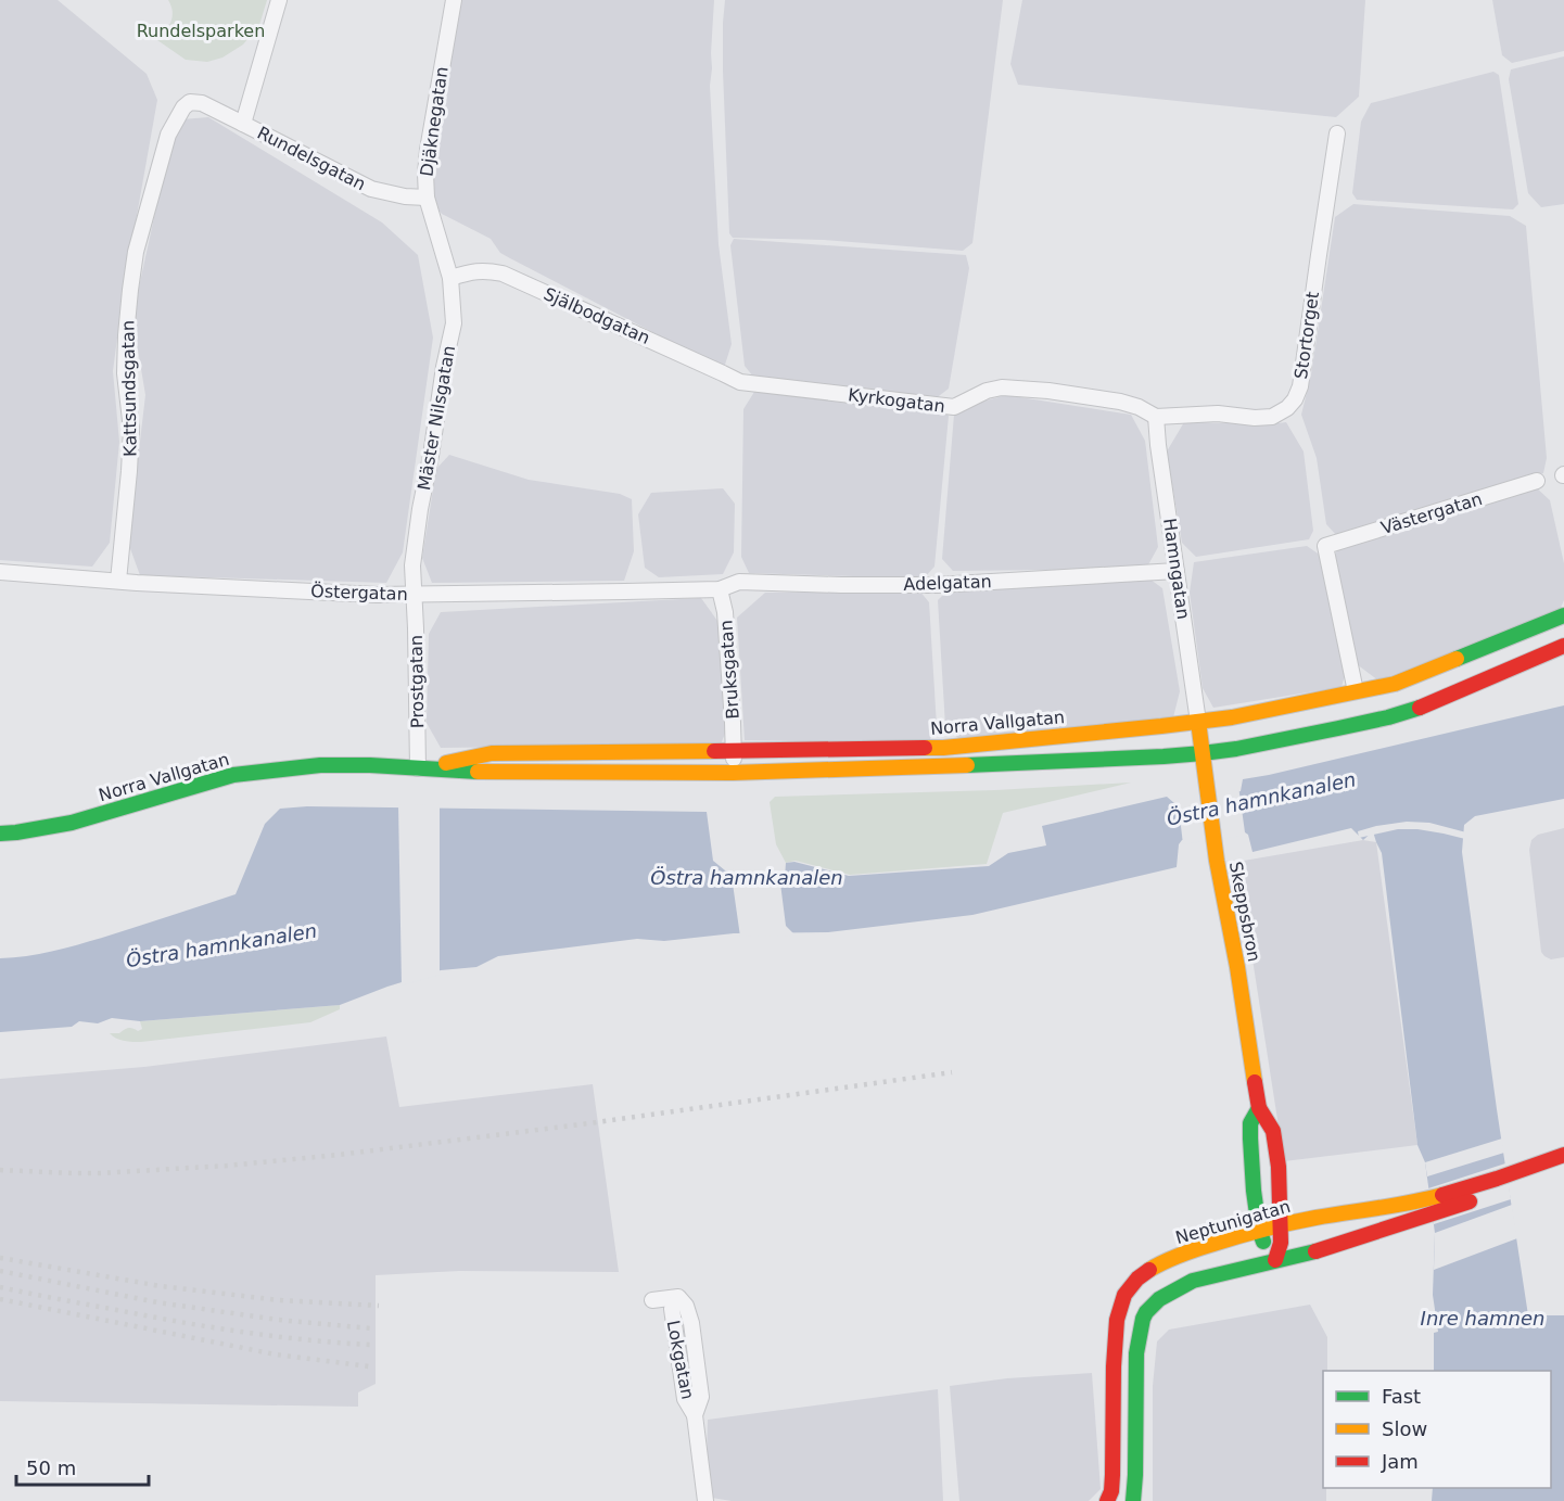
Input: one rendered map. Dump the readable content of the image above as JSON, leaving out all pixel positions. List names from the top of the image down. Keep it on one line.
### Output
{"streets":{"main road":["Norra Vallgatan","Skeppsbron","Neptunigatan"],"street":["Djäknegatan","Rundelsgatan","Själbodgatan","Stortorget","Kattsundsgatan","Kyrkogatan","Mäster Nilsgatan","Västergatan","Hamngatan","Adelgatan","Östergatan","Bruksgatan","Prostgatan","Lokgatan"]},"crossings":[["Djäknegatan","Rundelsgatan"],["Djäknegatan","Mäster Nilsgatan"],["Rundelsgatan","Kattsundsgatan"],["Själbodgatan","Kyrkogatan"],["Själbodgatan","Mäster Nilsgatan"],["Stortorget","Kyrkogatan"],["Stortorget","Hamngatan"],["Kattsundsgatan","Östergatan"],["Mäster Nilsgatan","Östergatan"],["Mäster Nilsgatan","Prostgatan"],["Västergatan","Norra Vallgatan"],["Hamngatan","Adelgatan"],["Hamngatan","Norra Vallgatan"],["Hamngatan","Skeppsbron"],["Adelgatan","Östergatan"],["Adelgatan","Bruksgatan"],["Östergatan","Bruksgatan"],["Östergatan","Prostgatan"],["Bruksgatan","Norra Vallgatan"],["Prostgatan","Norra Vallgatan"],["Norra Vallgatan","Skeppsbron"],["Skeppsbron","Neptunigatan"]],"water":["Östra hamnkanalen","Inre hamnen"],"parks":["Rundelsparken"],"legend":["Fast","Slow","Jam"],"scale_bar":"50 m"}
